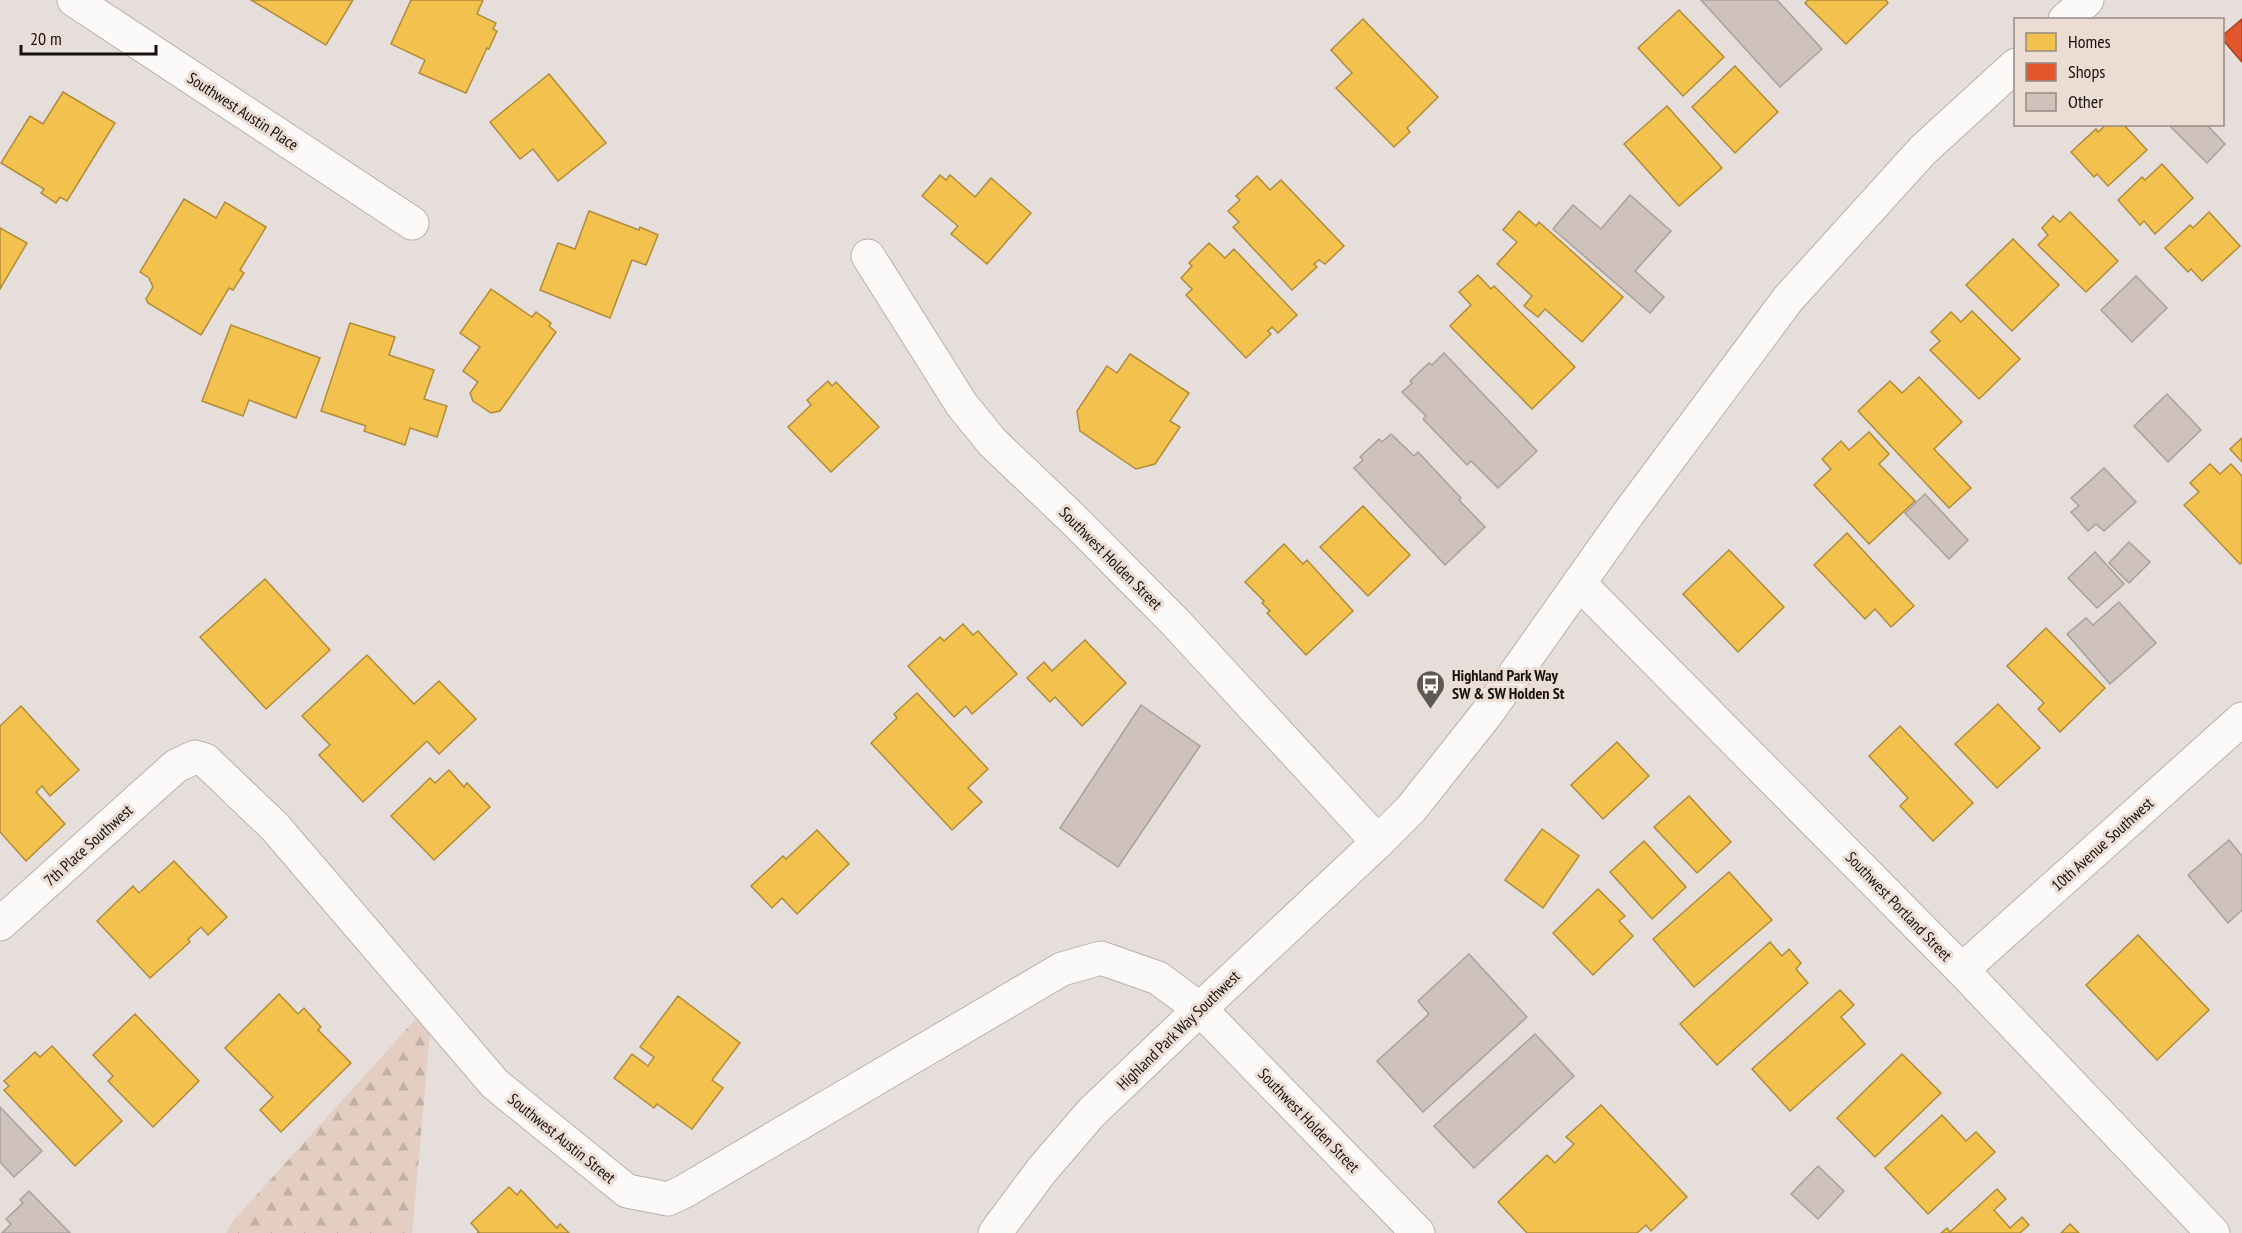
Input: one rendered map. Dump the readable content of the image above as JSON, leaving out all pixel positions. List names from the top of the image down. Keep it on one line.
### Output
{"streets":{"street":["Southwest Austin Place","Southwest Holden Street","10th Avenue Southwest","7th Place Southwest","Southwest Portland Street","Highland Park Way Southwest","Southwest Austin Street"]},"crossings":[["Southwest Holden Street","Highland Park Way Southwest"],["Southwest Holden Street","Southwest Austin Street"],["10th Avenue Southwest","Southwest Portland Street"],["7th Place Southwest","Southwest Austin Street"],["Southwest Portland Street","Highland Park Way Southwest"],["Highland Park Way Southwest","Southwest Austin Street"]],"places":{"bus stop":["Highland Park Way SW & SW Holden St"]},"legend":["Homes","Shops","Other"],"scale_bar":"20 m"}
